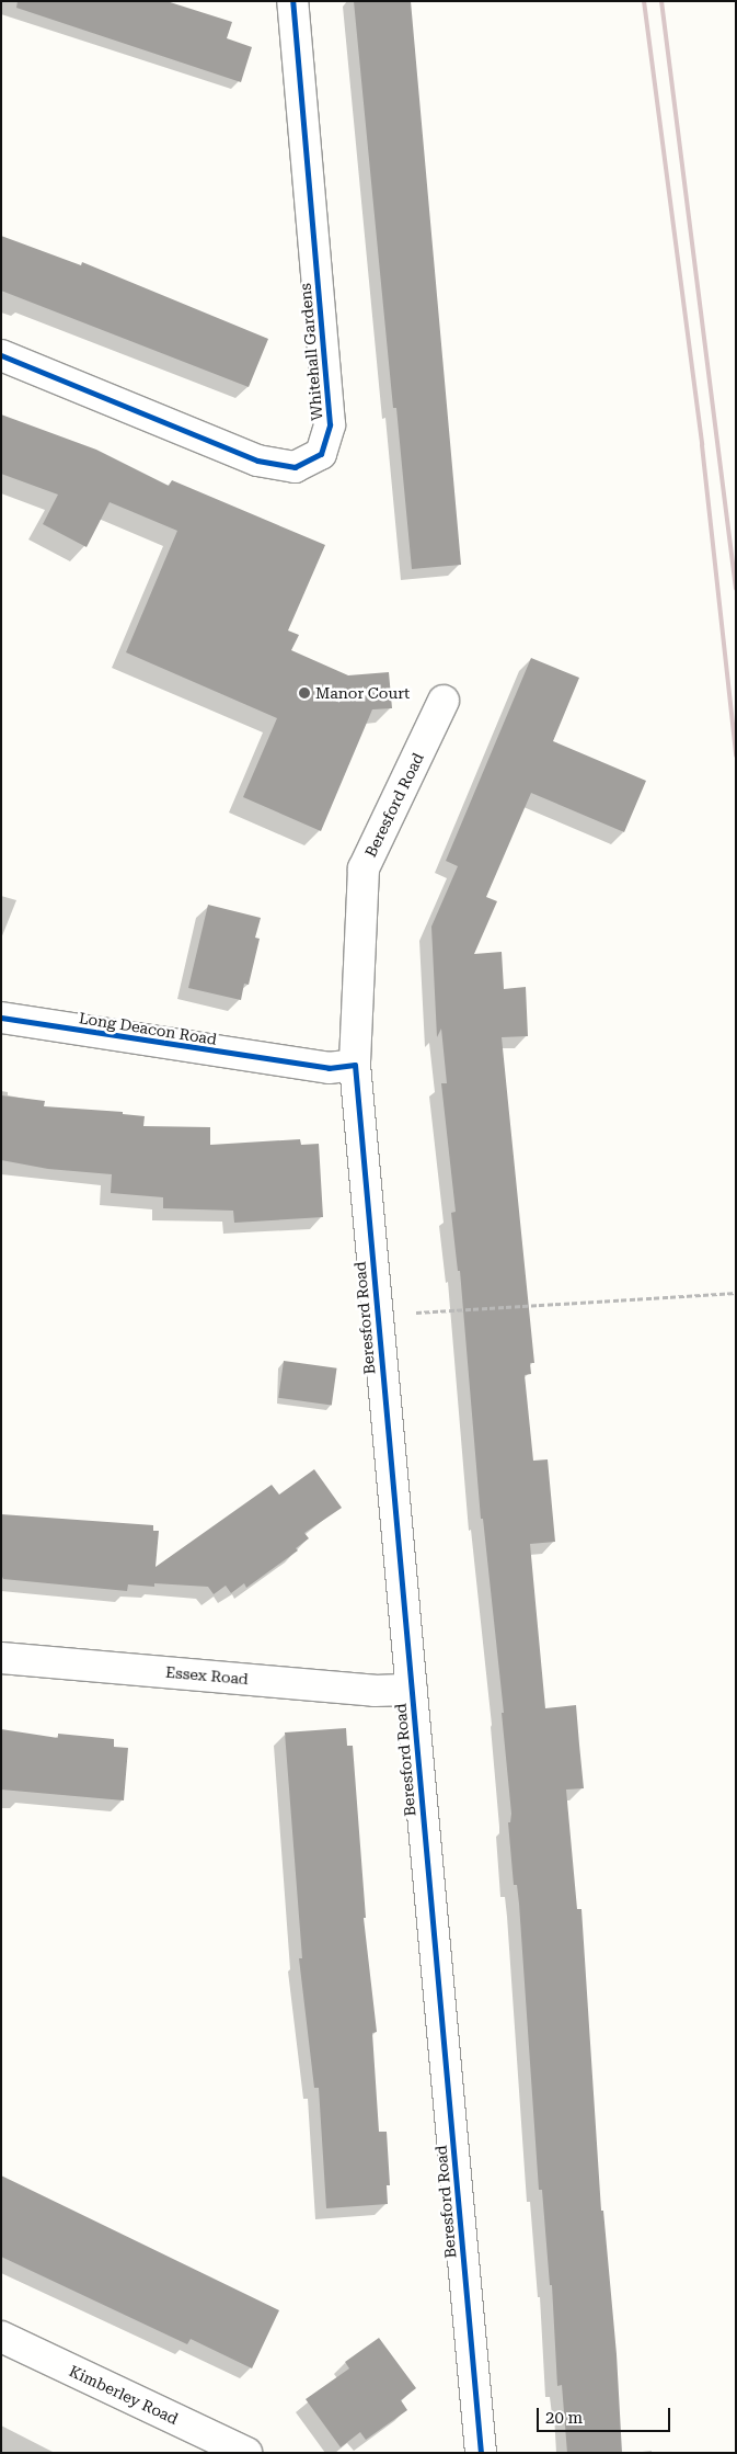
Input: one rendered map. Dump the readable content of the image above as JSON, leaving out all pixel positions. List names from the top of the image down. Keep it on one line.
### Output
{"streets":{"street":["Whitehall Gardens","Beresford Road","Long Deacon Road","Essex Road","Kimberley Road"]},"crossings":[["Beresford Road","Long Deacon Road"],["Beresford Road","Essex Road"]],"places":["Manor Court"],"scale_bar":"20 m"}
